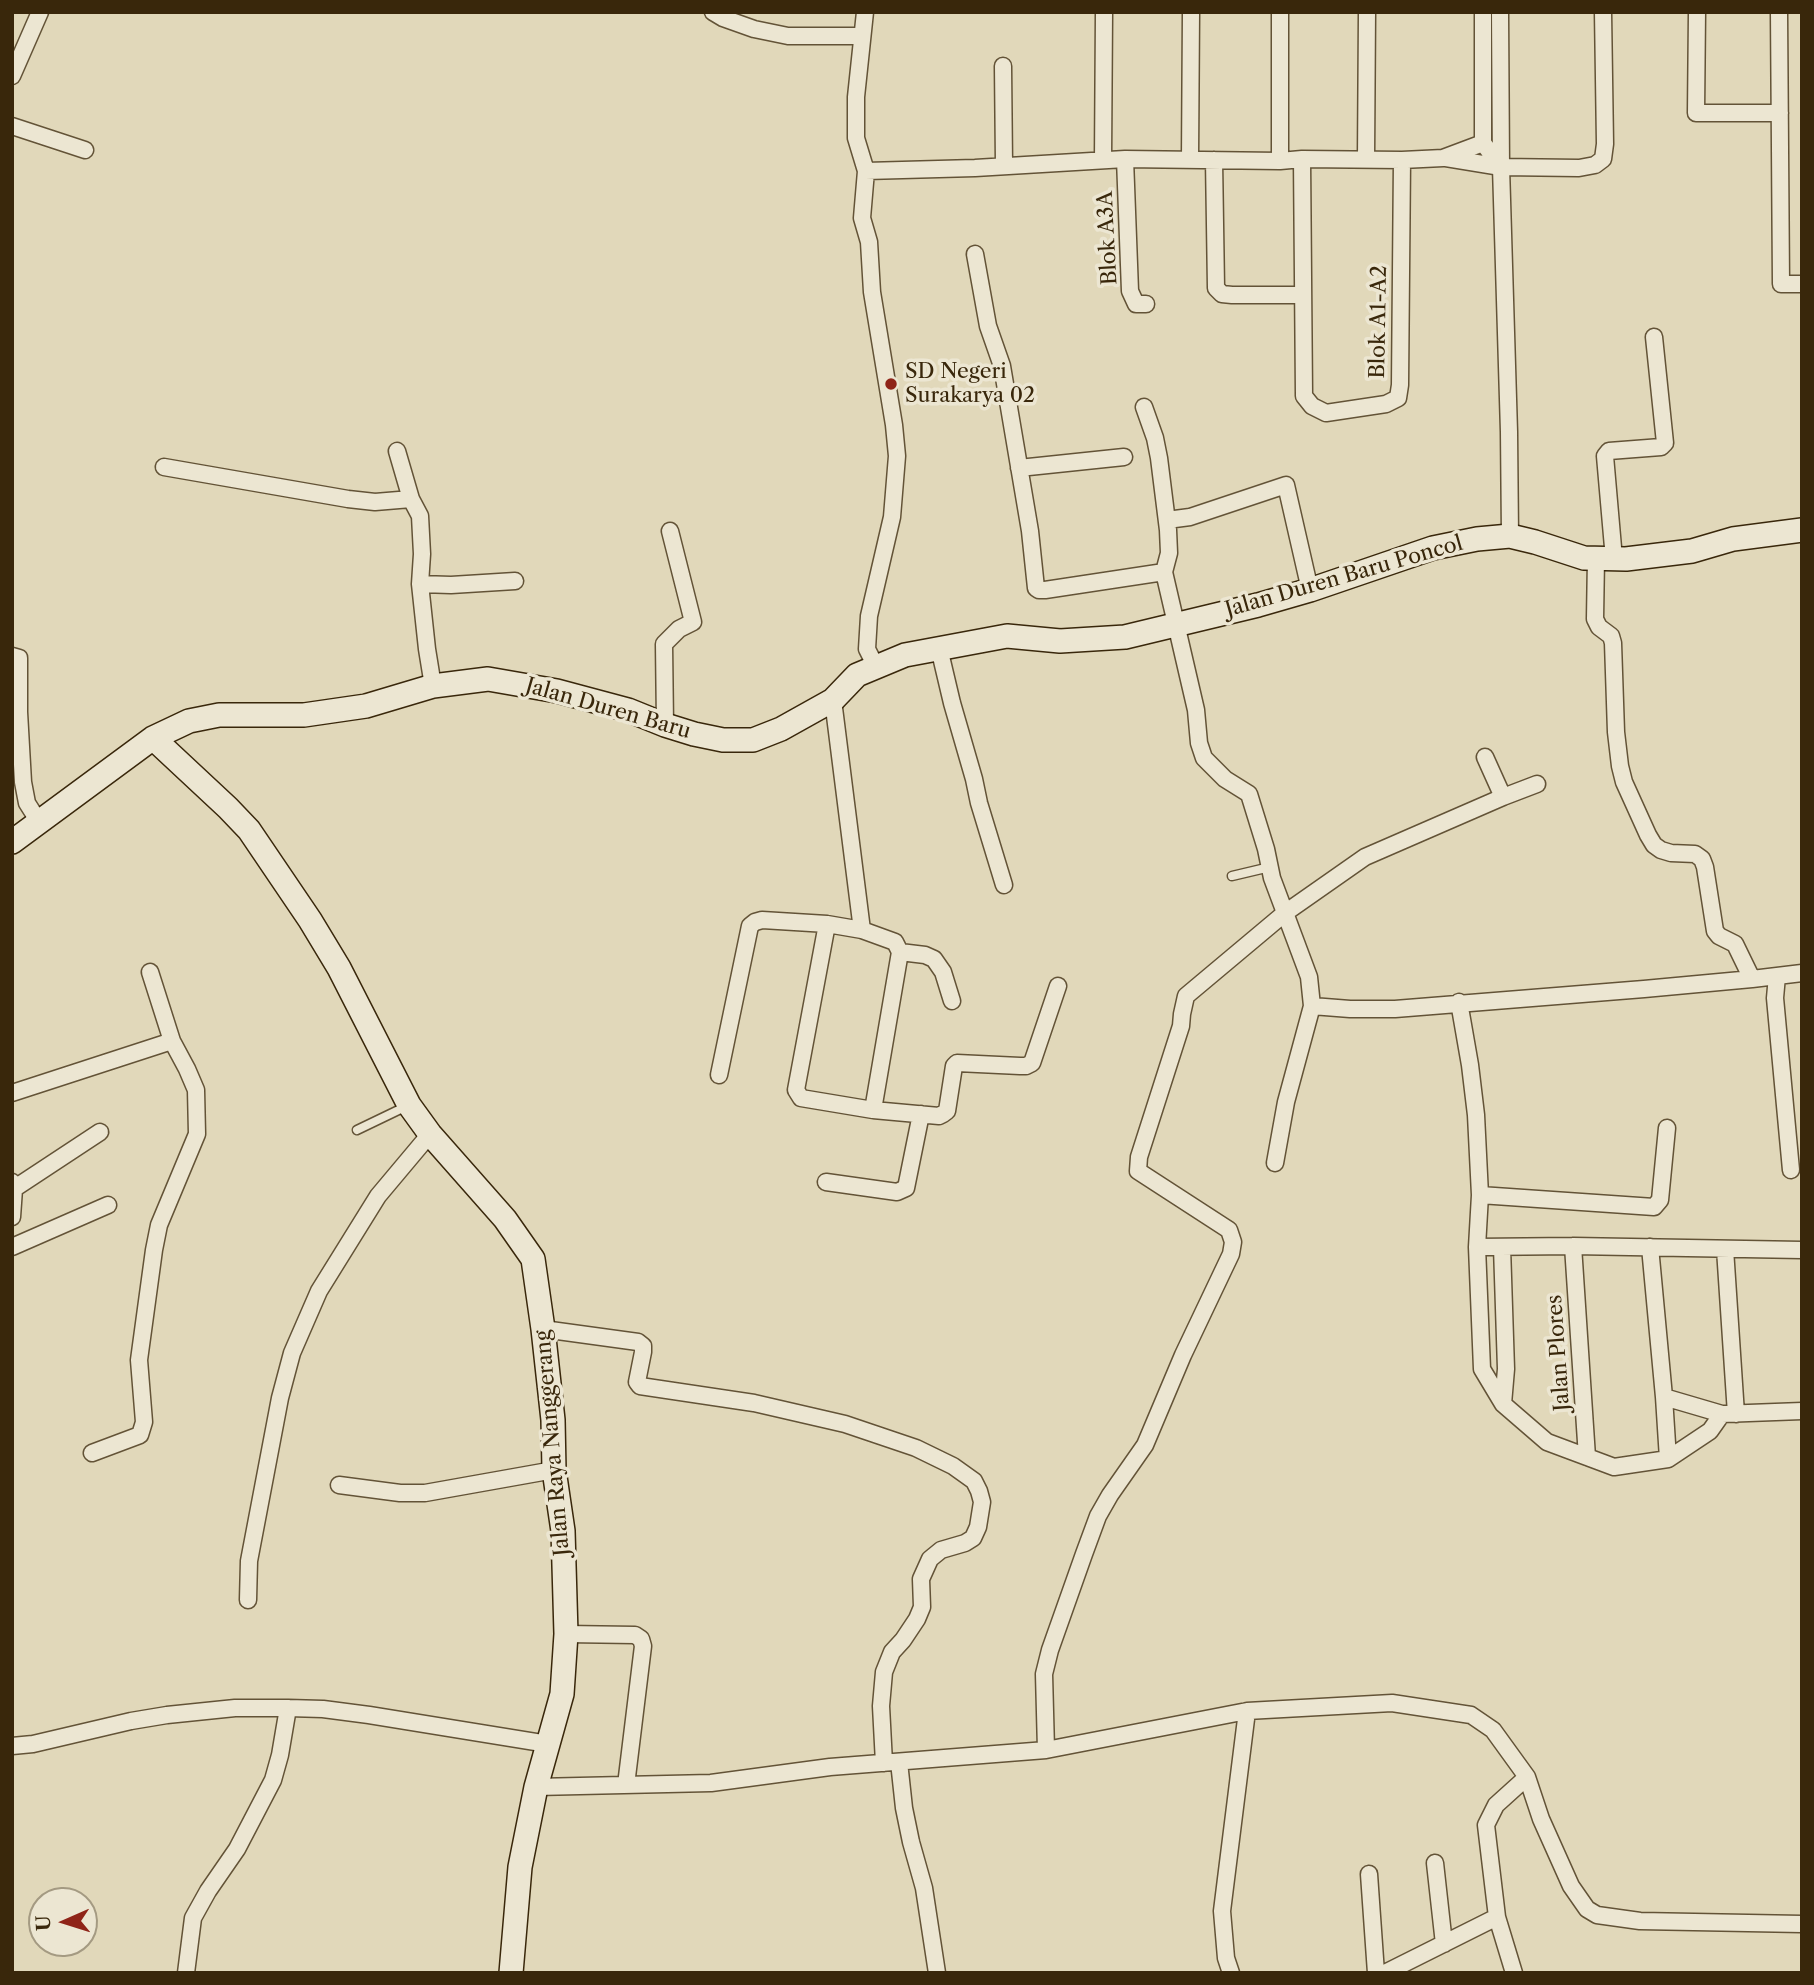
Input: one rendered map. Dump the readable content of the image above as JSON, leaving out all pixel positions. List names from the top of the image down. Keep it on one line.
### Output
{"streets":{"street":["Blok A3A","Blok A1-A2","Jalan Duren Baru Poncol","Jalan Duren Baru","Jalan Plores","Jalan Raya Nanggerang"]},"crossings":[["Jalan Duren Baru Poncol","Jalan Duren Baru"],["Jalan Duren Baru","Jalan Raya Nanggerang"]],"places":["SD Negeri Surakarya 02"],"north":"left"}
